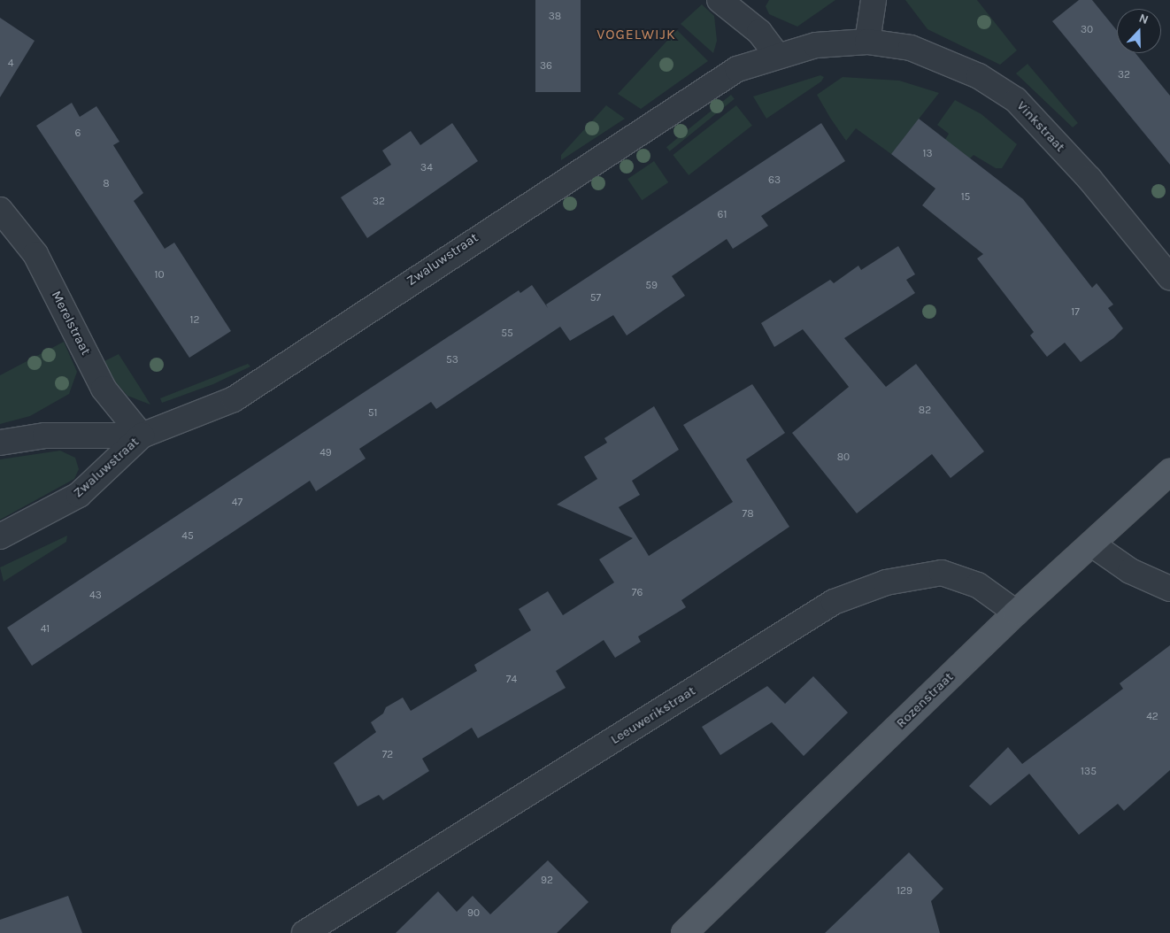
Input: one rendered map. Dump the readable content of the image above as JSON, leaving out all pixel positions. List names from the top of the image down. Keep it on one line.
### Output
{"streets":{"main road":["Rozenstraat"],"street":["Vinkstraat","Zwaluwstraat","Merelstraat","Leeuwerikstraat"]},"crossings":[["Vinkstraat","Zwaluwstraat"],["Zwaluwstraat","Merelstraat"],["Rozenstraat","Leeuwerikstraat"]],"districts":["VOGELWIJK"],"house_numbers":["38","30","4","36","32","6","13","34","63","8","15","32","61","10","59","57","17","12","55","53","82","51","49","80","47","78","45","76","43","41","74","42","72","135","92","129","90"],"north":"top"}
